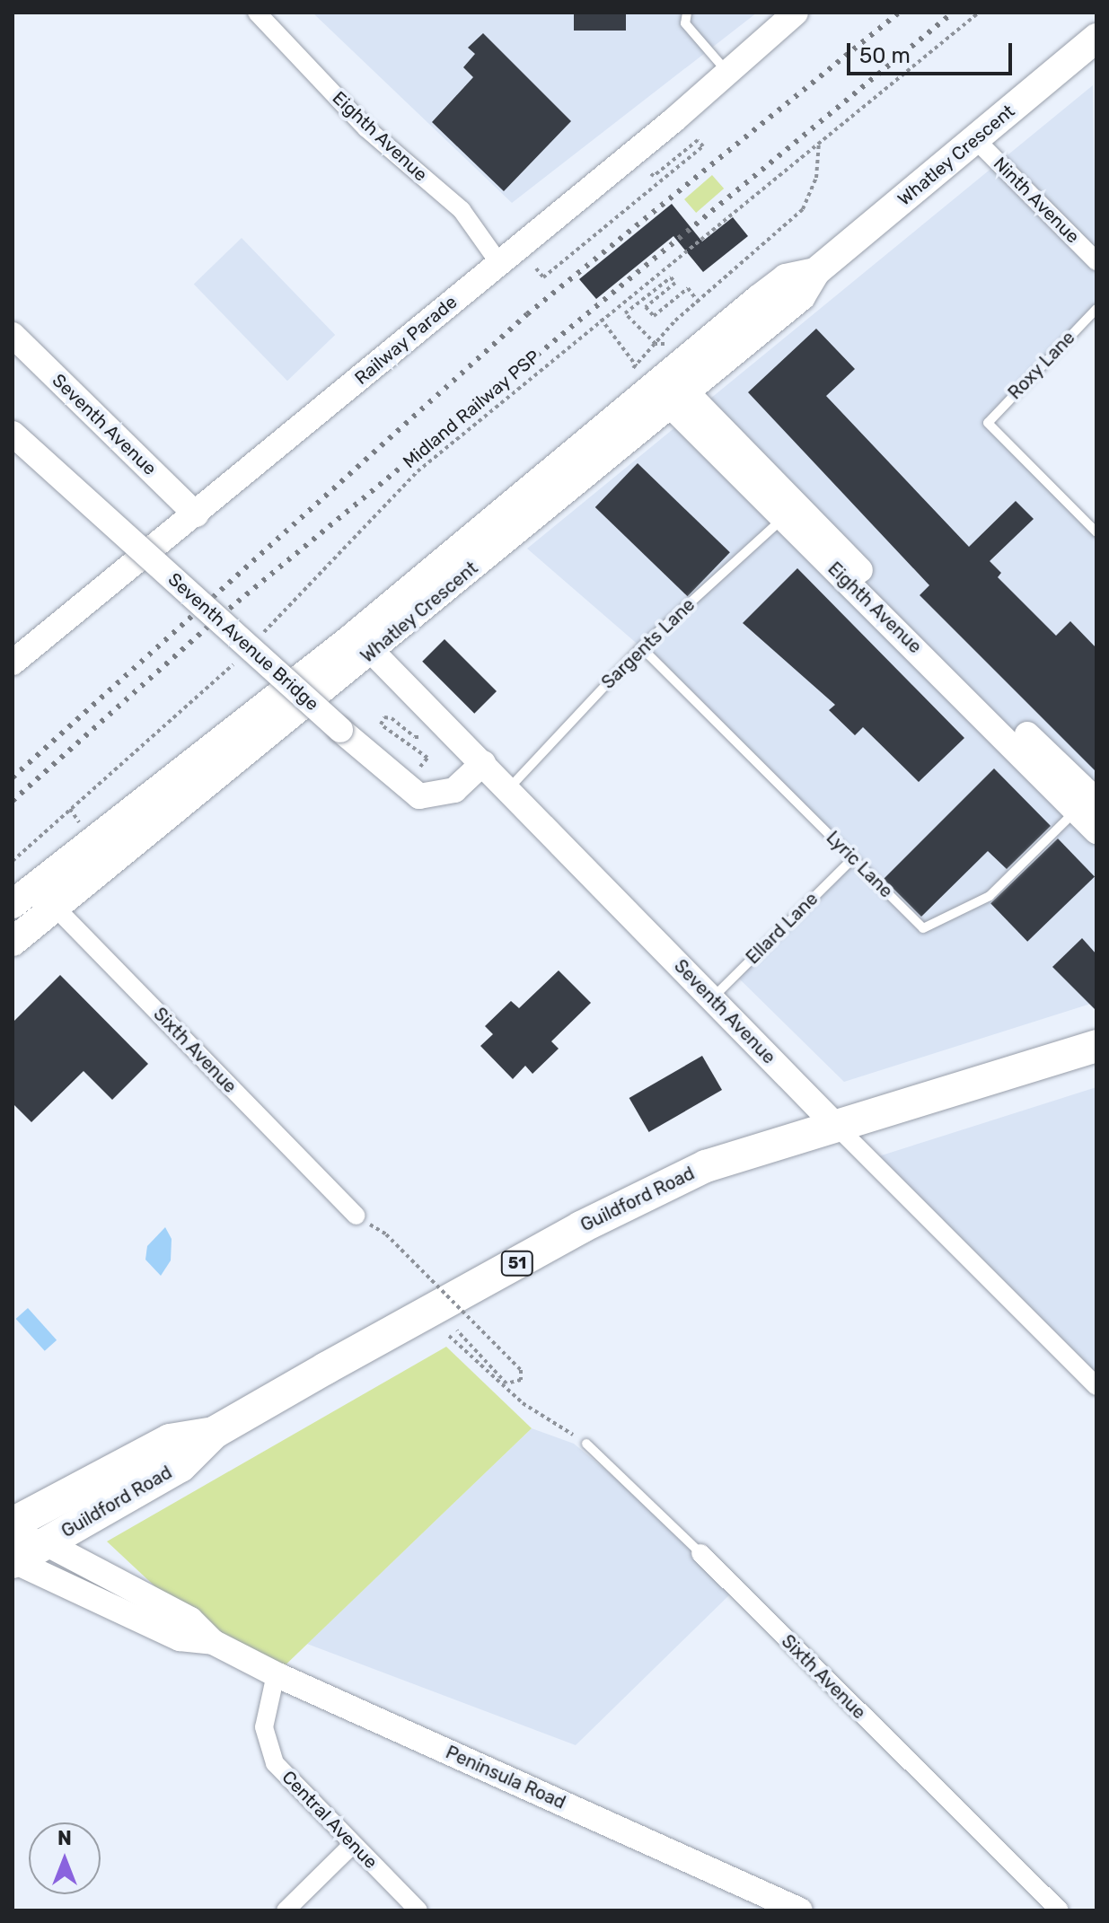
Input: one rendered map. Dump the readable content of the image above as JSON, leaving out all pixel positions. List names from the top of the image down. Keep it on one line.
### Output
{"streets":{"highway":["Guildford Road","51"],"main road":["Whatley Crescent"],"street":["Eighth Avenue","Ninth Avenue","Railway Parade","Seventh Avenue","Seventh Avenue Bridge","Sixth Avenue","Peninsula Road","Central Avenue"],"lane":["Roxy Lane","Sargents Lane","Lyric Lane","Ellard Lane"],"path":["Midland Railway PSP"]},"crossings":[["Eighth Avenue","Whatley Crescent"],["Eighth Avenue","Railway Parade"],["Eighth Avenue","Sargents Lane"],["Eighth Avenue","Lyric Lane"],["Whatley Crescent","Ninth Avenue"],["Whatley Crescent","Seventh Avenue"],["Whatley Crescent","Sixth Avenue"],["Railway Parade","Seventh Avenue"],["Seventh Avenue","Seventh Avenue Bridge"],["Seventh Avenue","Sargents Lane"],["Seventh Avenue","Ellard Lane"],["Seventh Avenue","Guildford Road"],["Sargents Lane","Lyric Lane"],["Lyric Lane","Ellard Lane"],["Guildford Road","Peninsula Road"],["Peninsula Road","Central Avenue"]],"scale_bar":"50 m","north":"top"}
